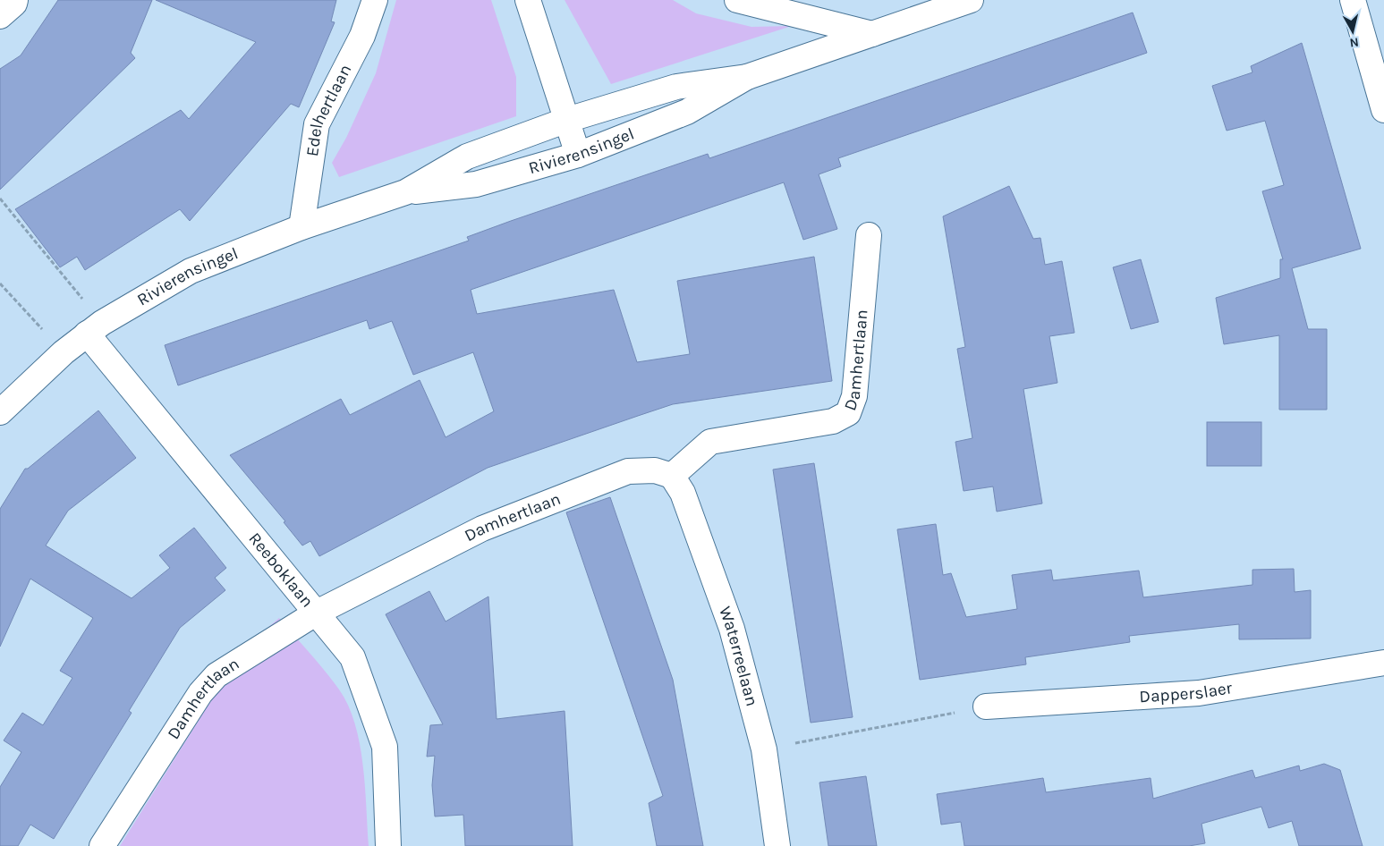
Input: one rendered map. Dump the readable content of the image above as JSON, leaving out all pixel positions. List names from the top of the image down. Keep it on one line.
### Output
{"streets":{"street":["Edelhertlaan","Rivierensingel","Damhertlaan","Reeboklaan","Waterreelaan","Dapperslaer"]},"crossings":[["Edelhertlaan","Rivierensingel"],["Rivierensingel","Reeboklaan"],["Damhertlaan","Reeboklaan"],["Damhertlaan","Waterreelaan"]],"north":"bottom"}
